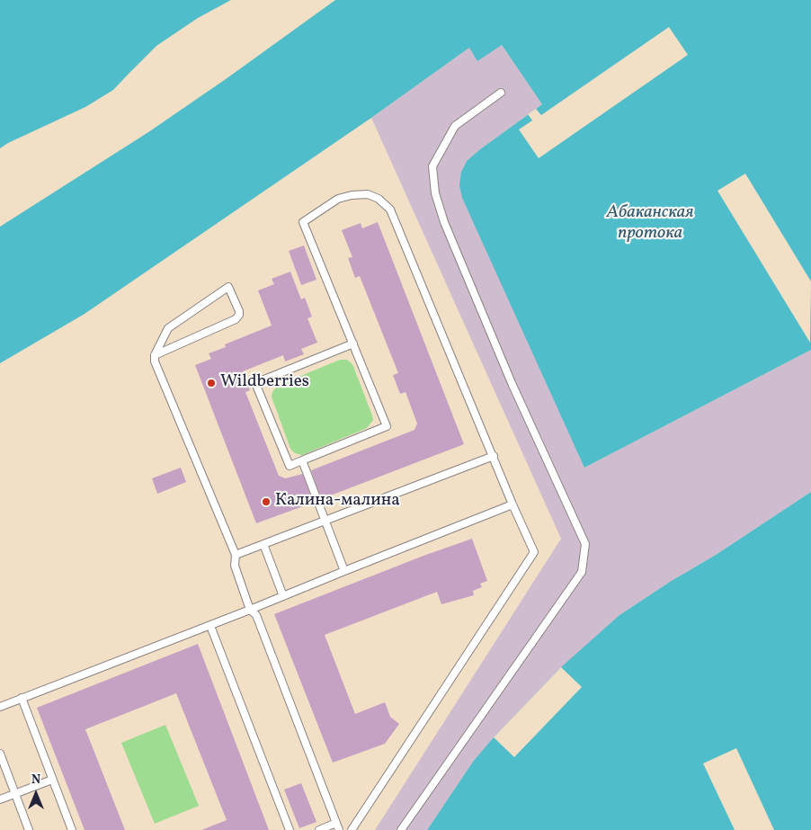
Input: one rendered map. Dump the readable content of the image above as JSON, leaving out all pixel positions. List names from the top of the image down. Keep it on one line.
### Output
{"water":["Абаканская протока"],"places":["Wildberries","Калина-малина"],"north":"top"}
